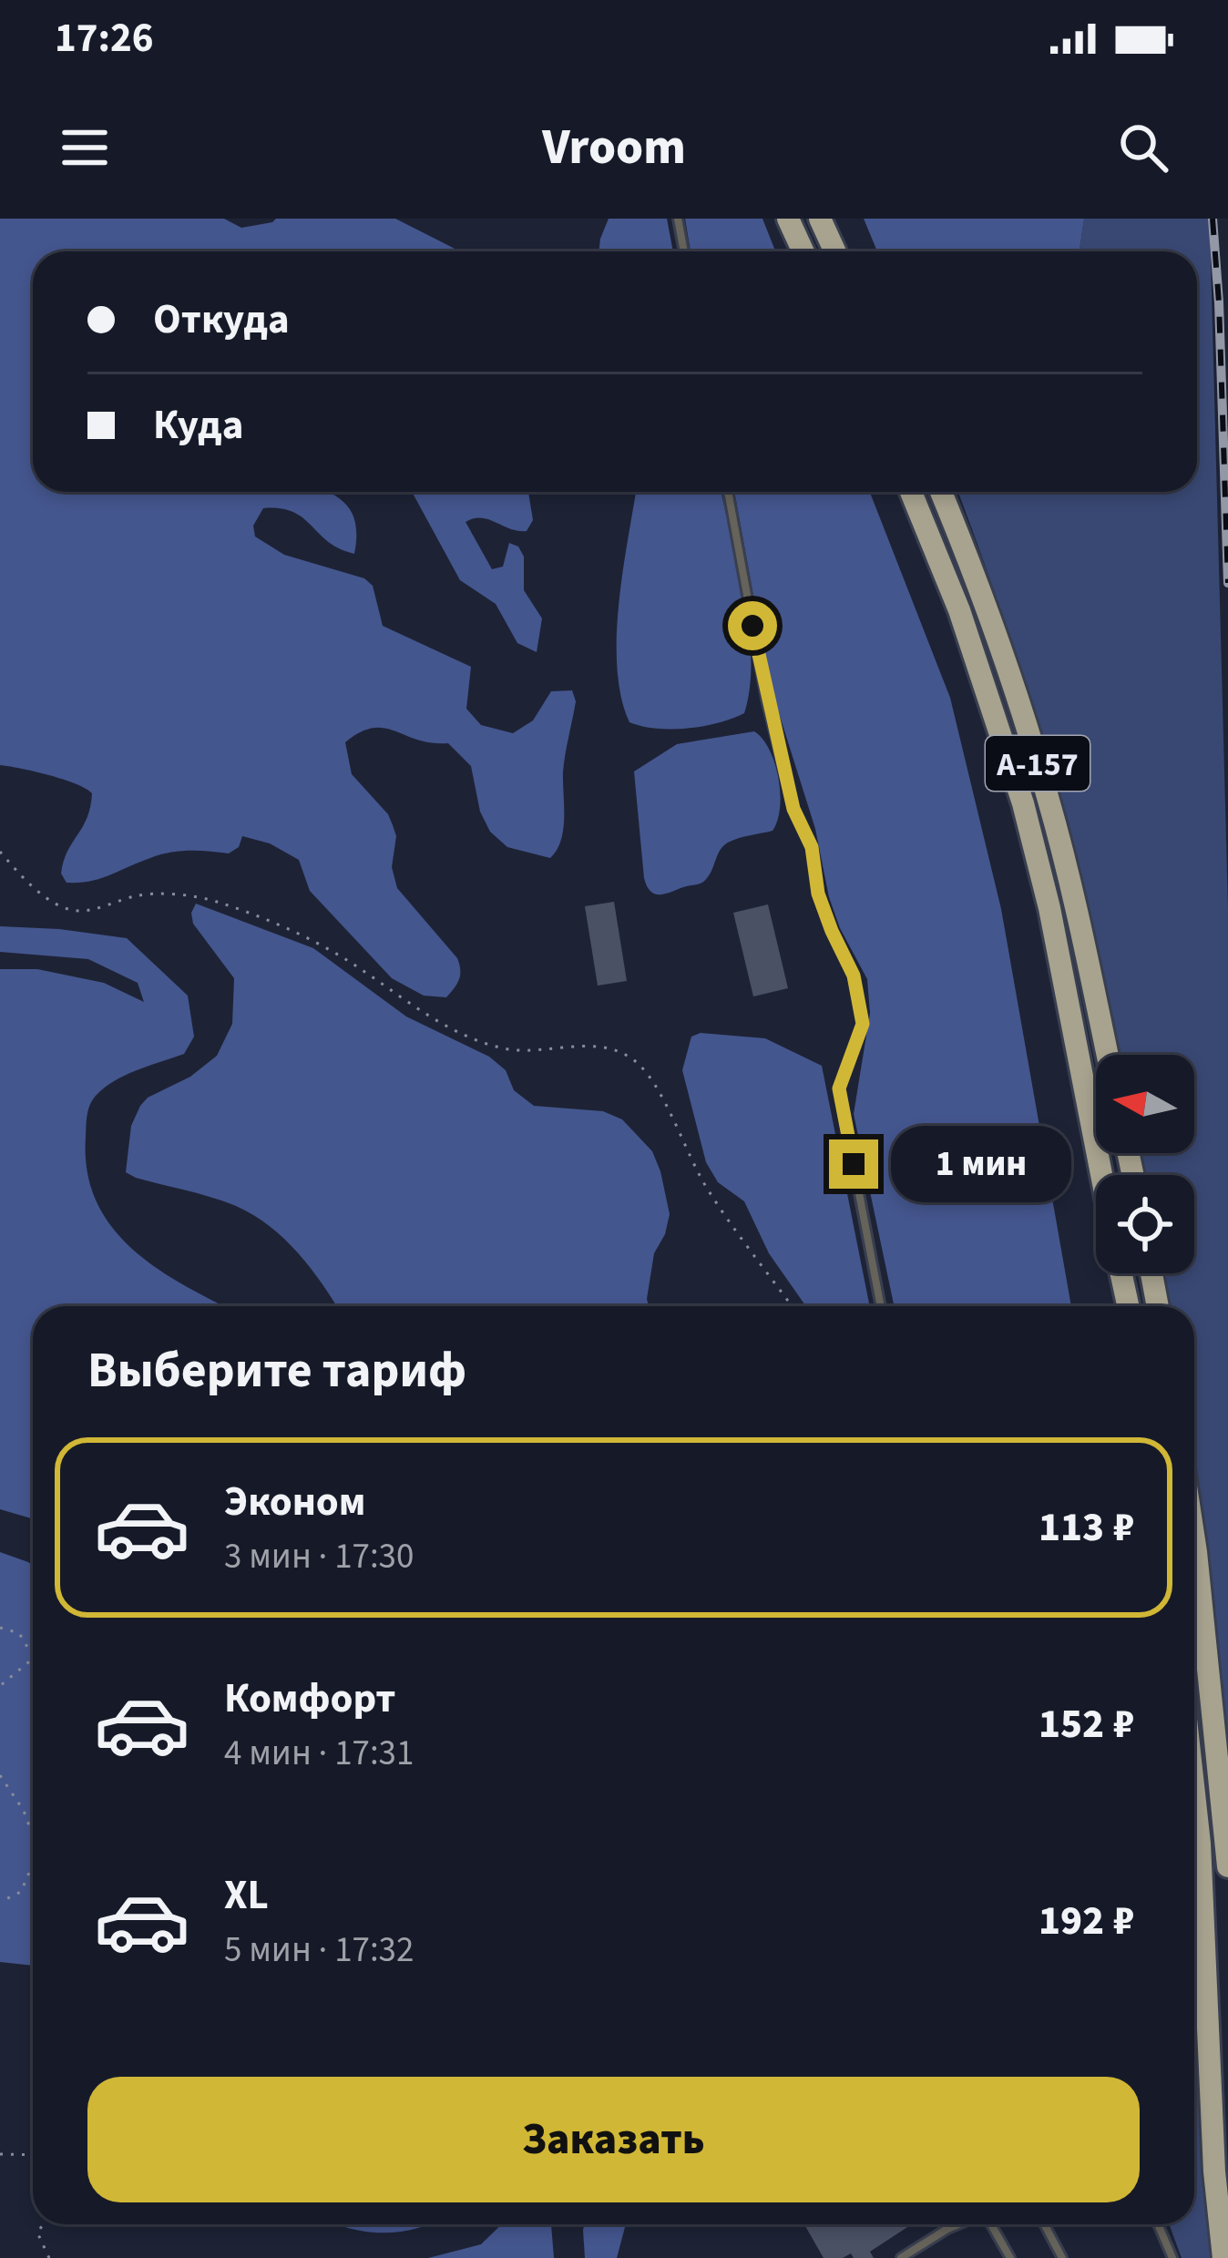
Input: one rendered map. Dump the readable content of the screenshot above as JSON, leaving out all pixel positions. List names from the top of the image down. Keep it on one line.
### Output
{"streets":{"main road":["А-157"]},"north":"left","page":{"status":"17:26","header":"Vroom","banner":["Откуда","Куда"],"bubble":"1 мин","heading":"Выберите тариф","list":[{"name":"Эконом","note":"3 мин · 17:30","value":"113 ₽"},{"name":"Комфорт","note":"4 мин · 17:31","value":"152 ₽"},{"name":"XL","note":"5 мин · 17:32","value":"192 ₽"}],"buttons":"Заказать"}}
